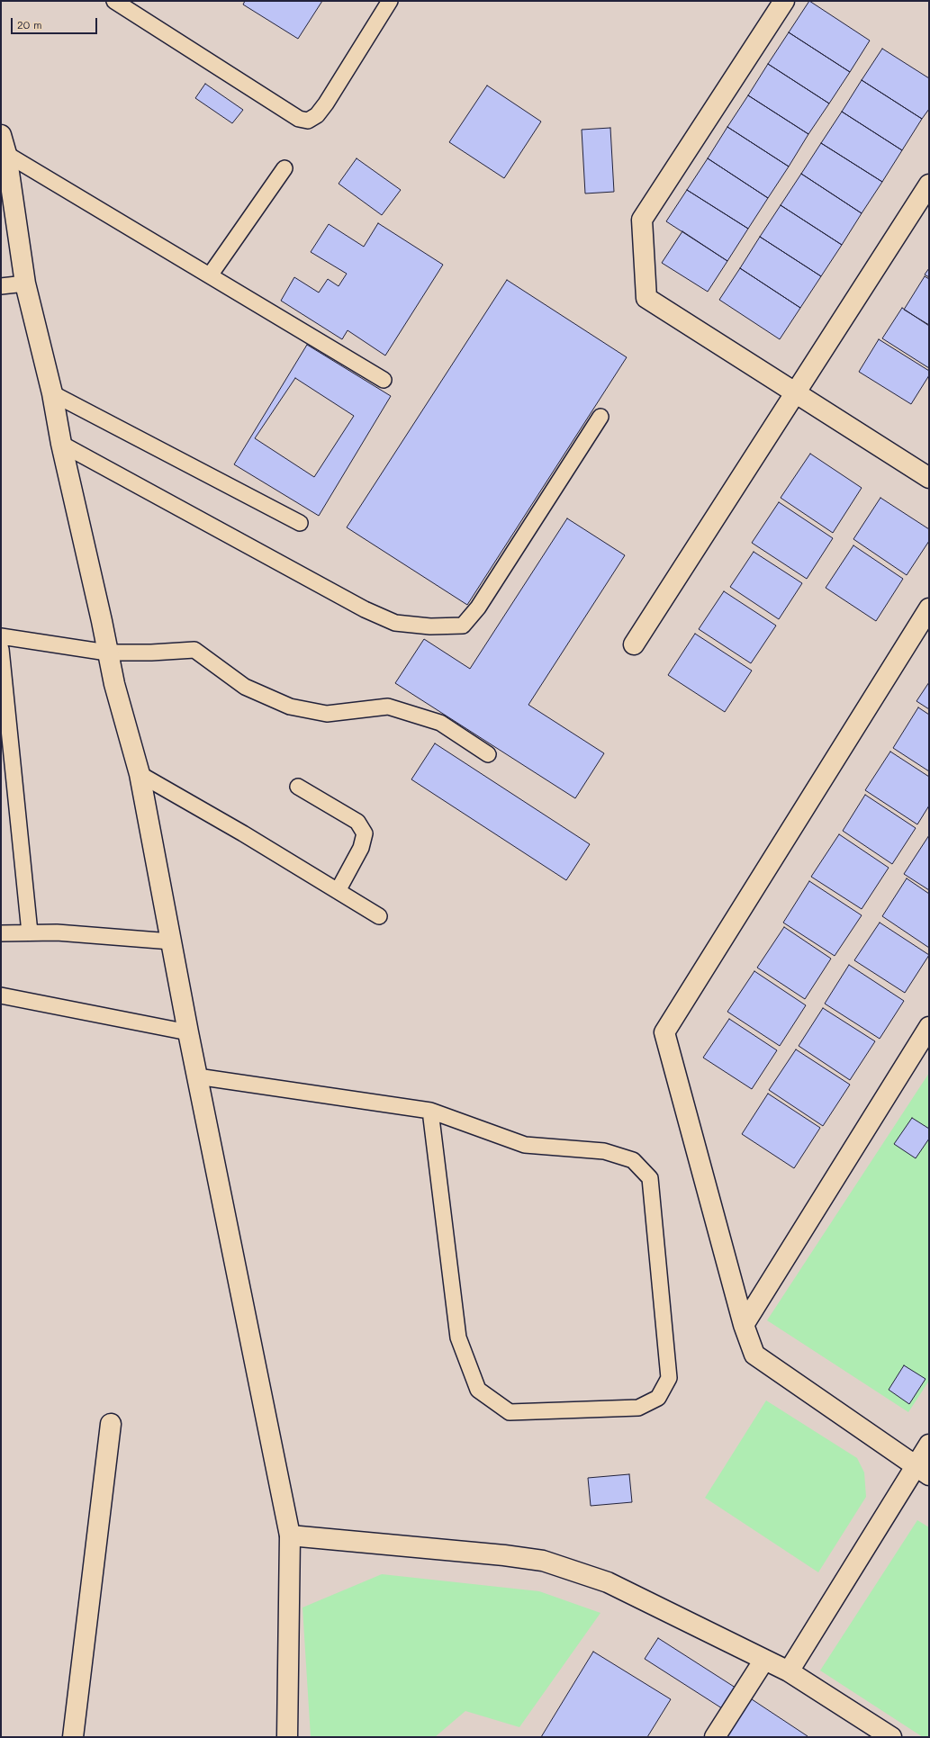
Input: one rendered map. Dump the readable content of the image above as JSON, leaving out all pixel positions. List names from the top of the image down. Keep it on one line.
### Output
{"scale_bar":"20 m"}
